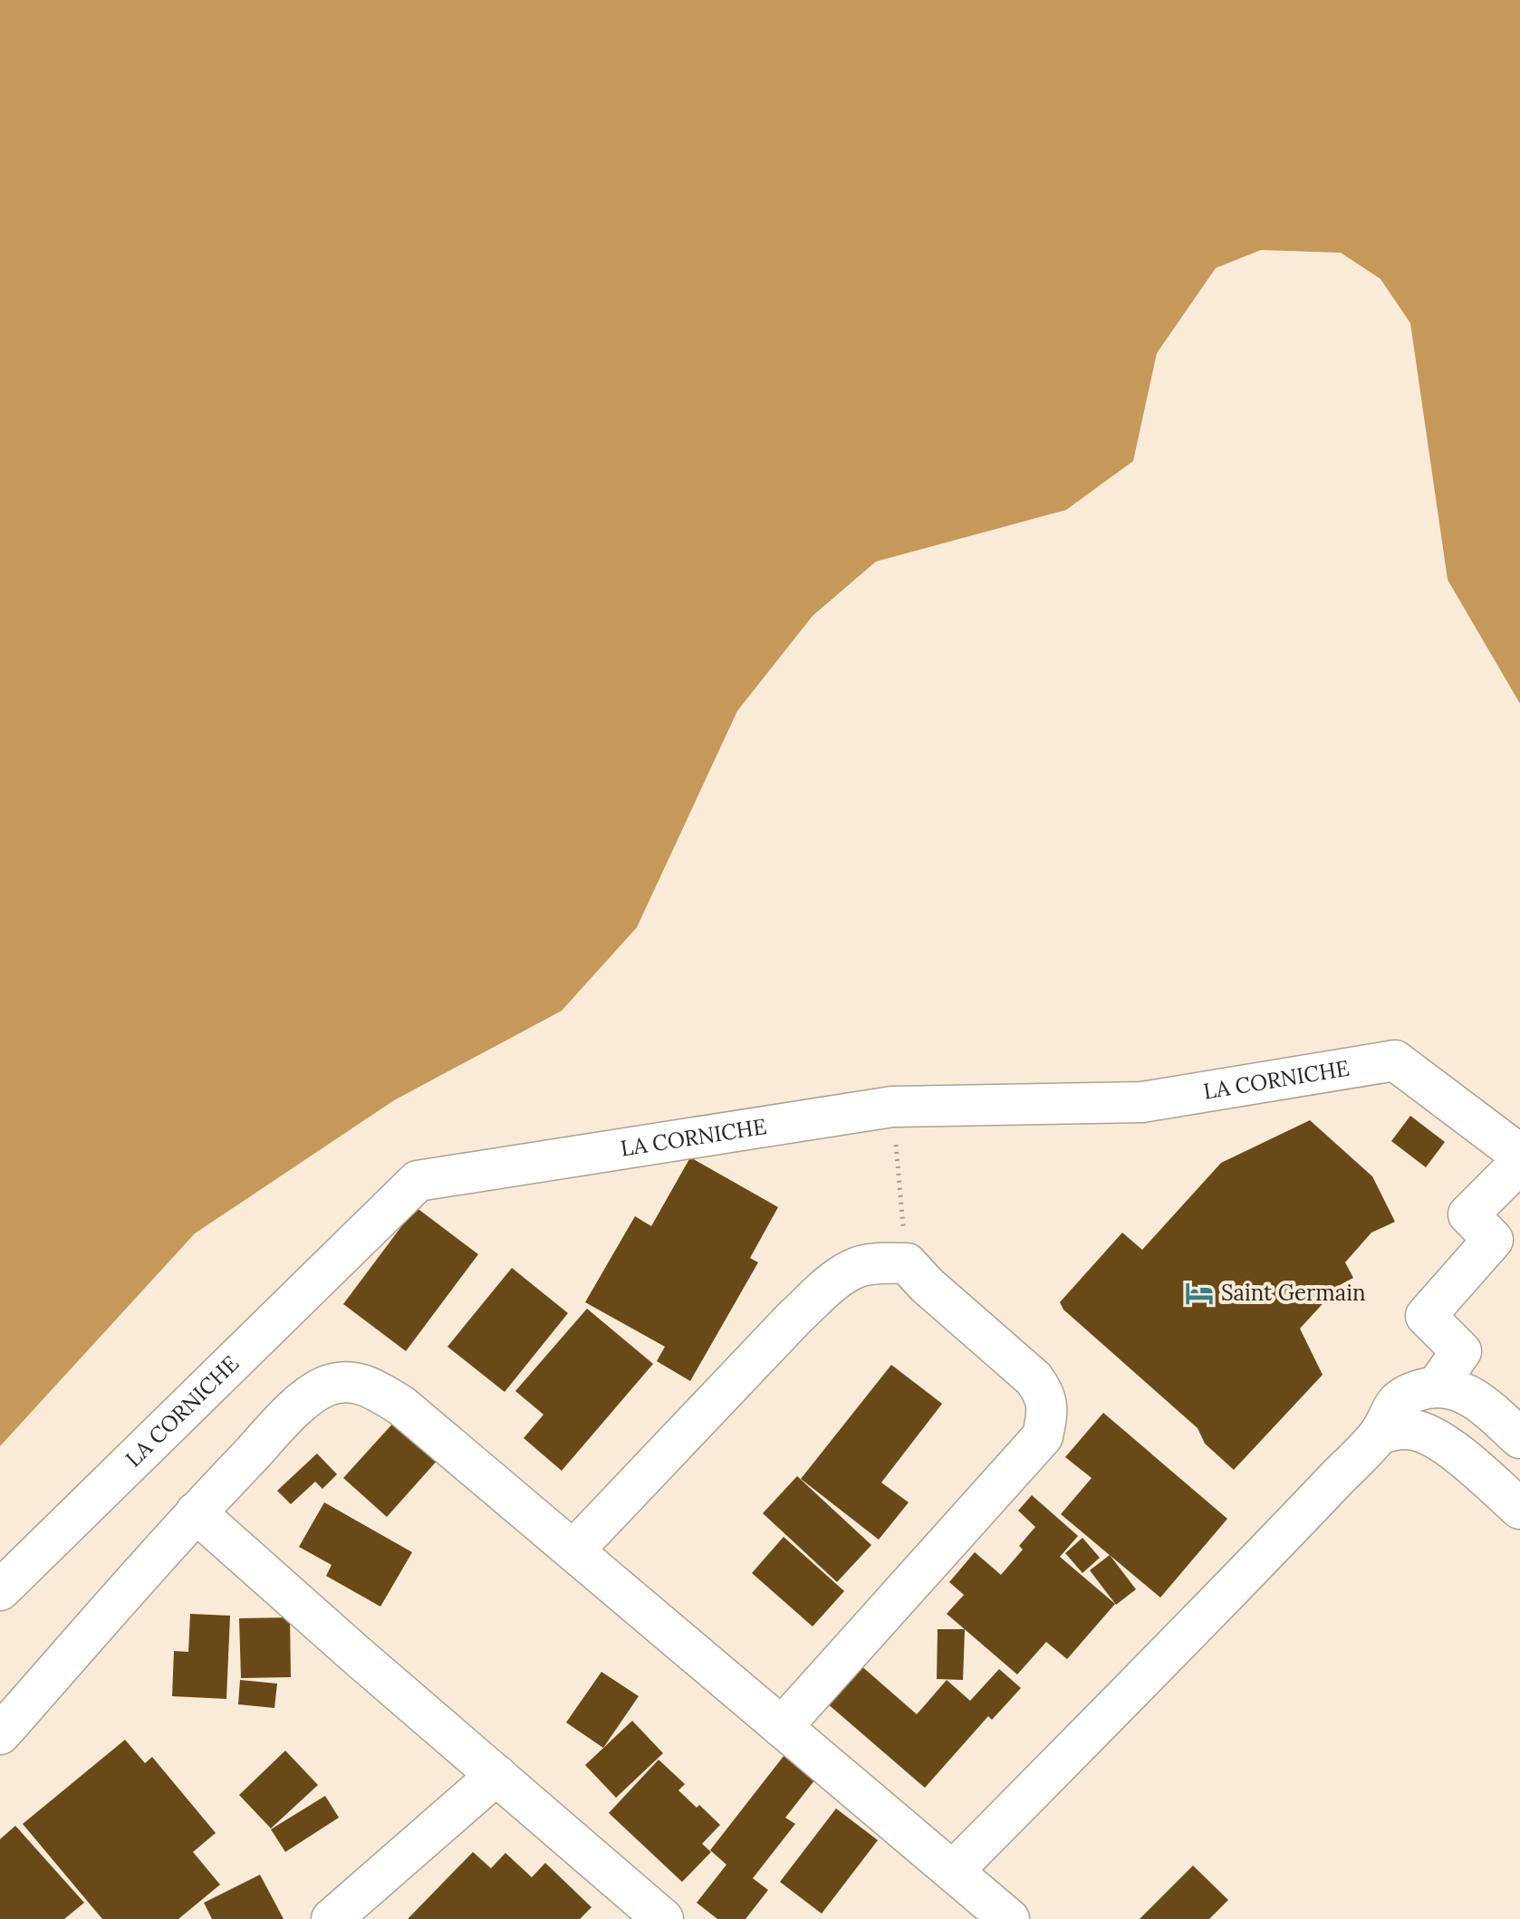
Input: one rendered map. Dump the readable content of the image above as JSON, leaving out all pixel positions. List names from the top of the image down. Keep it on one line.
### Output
{"streets":{"street":["LA CORNICHE"]},"places":{"hotel":["Saint Germain"]}}
